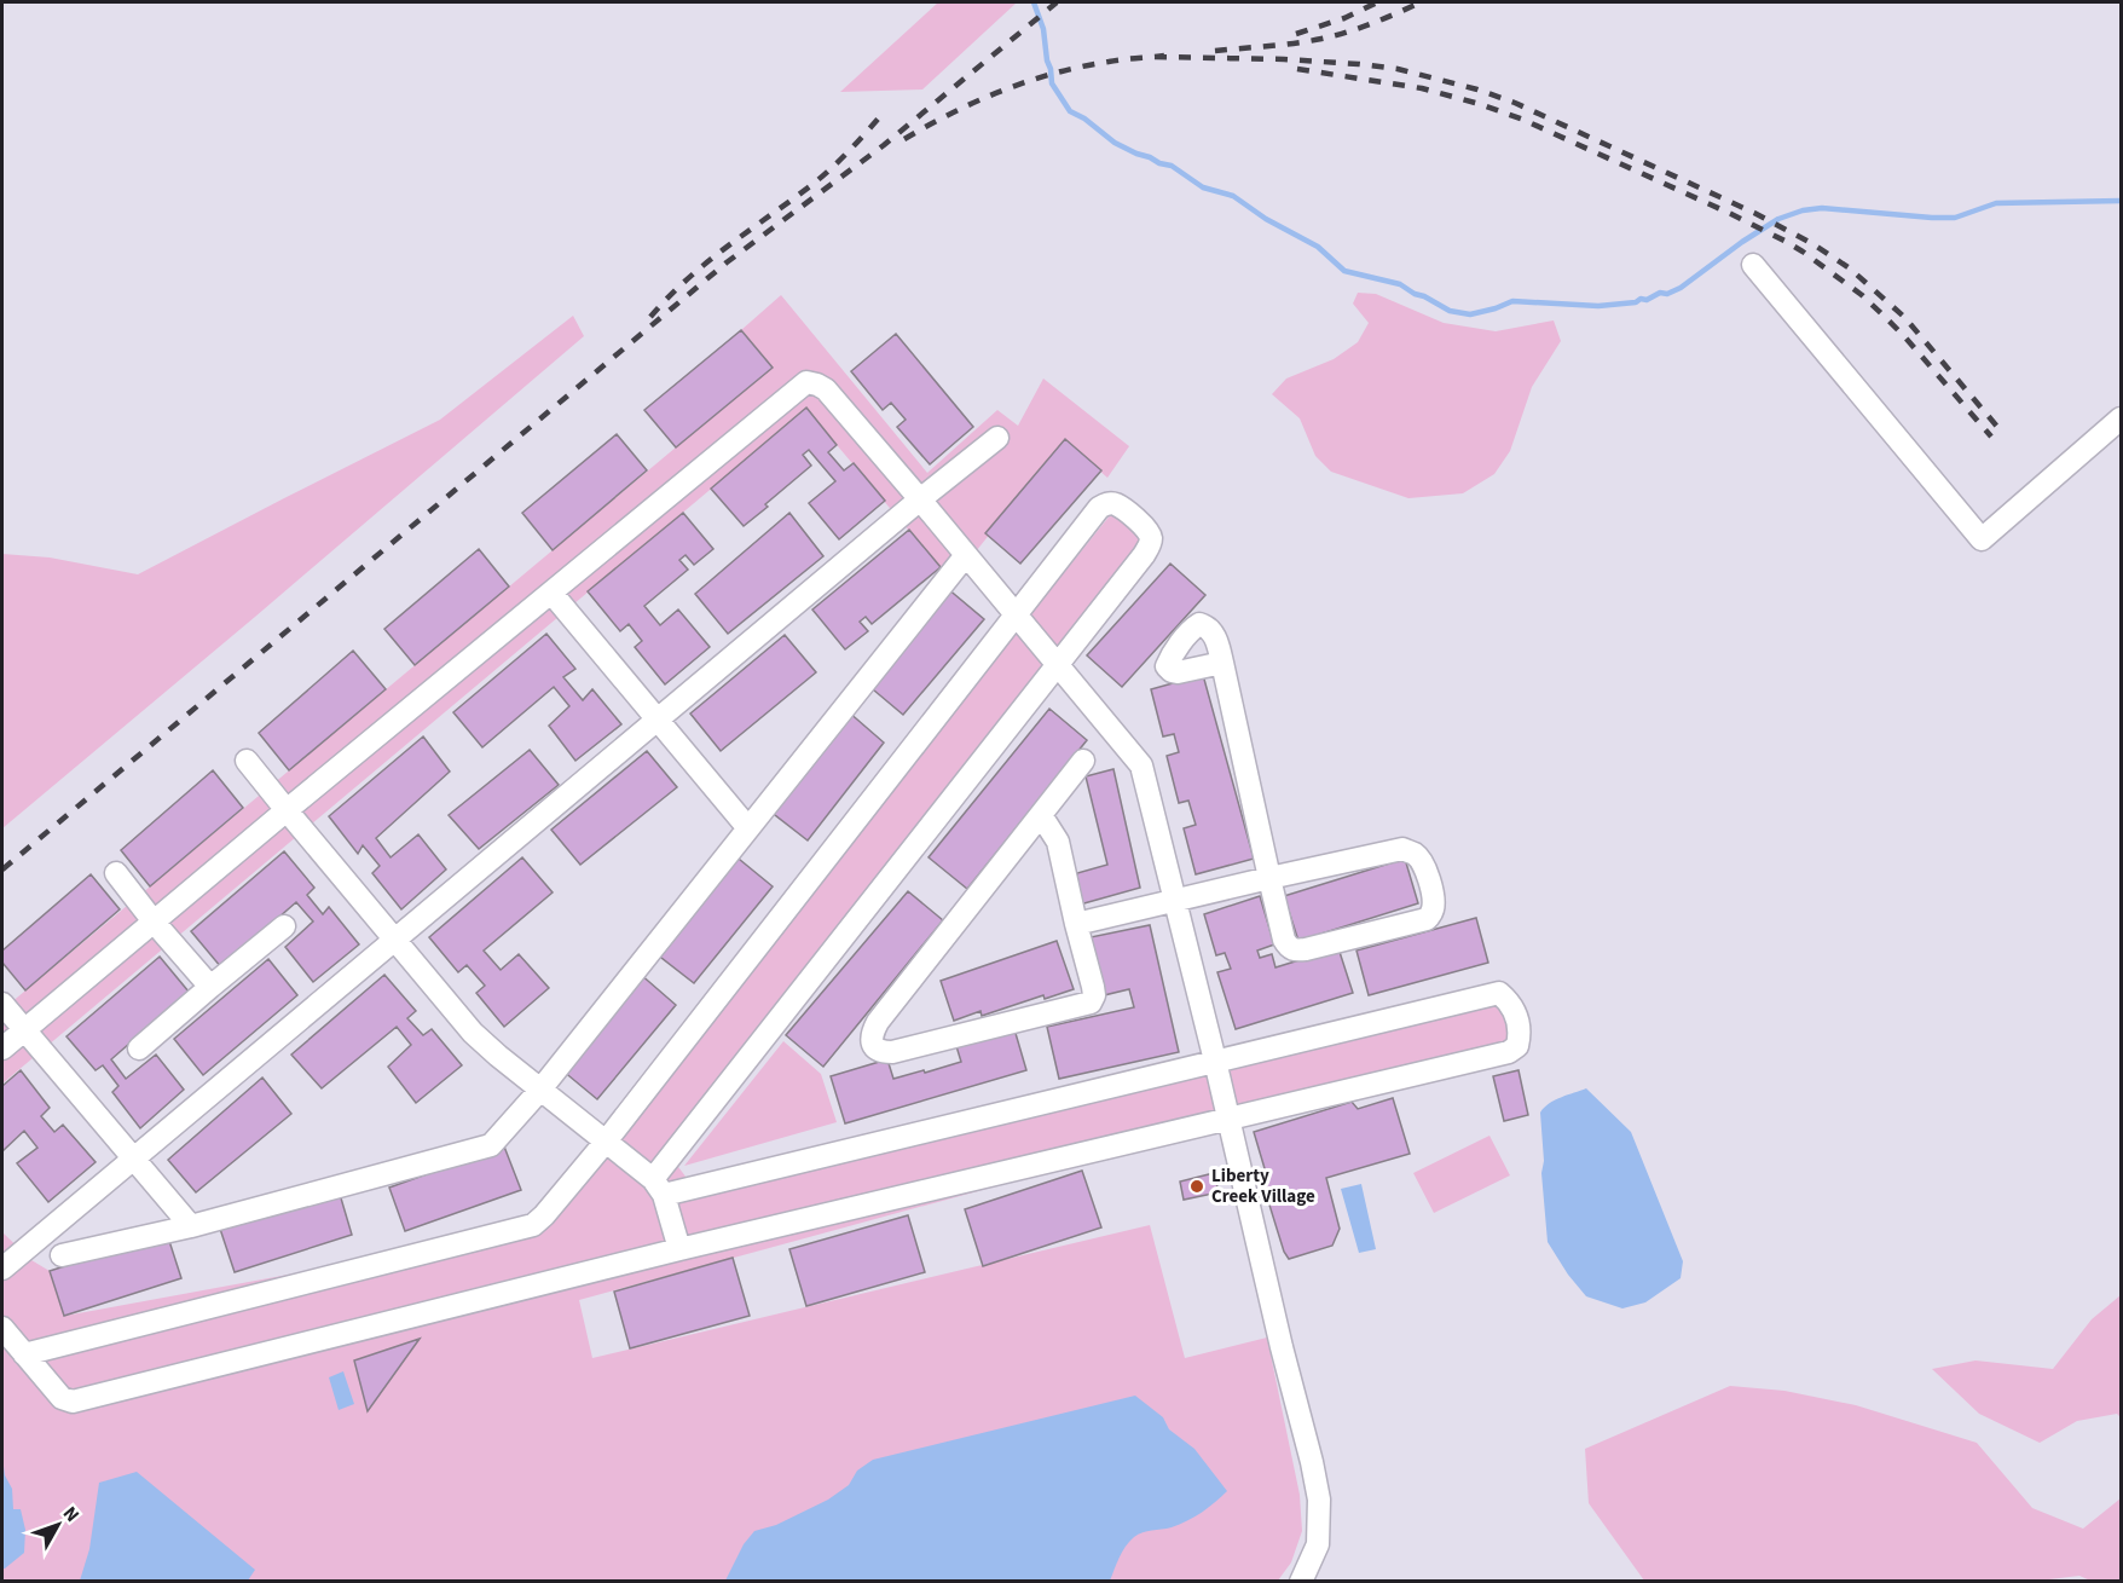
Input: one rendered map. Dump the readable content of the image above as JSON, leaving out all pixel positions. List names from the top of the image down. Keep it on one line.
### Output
{"places":["Liberty Creek Village"],"north":"top right"}
